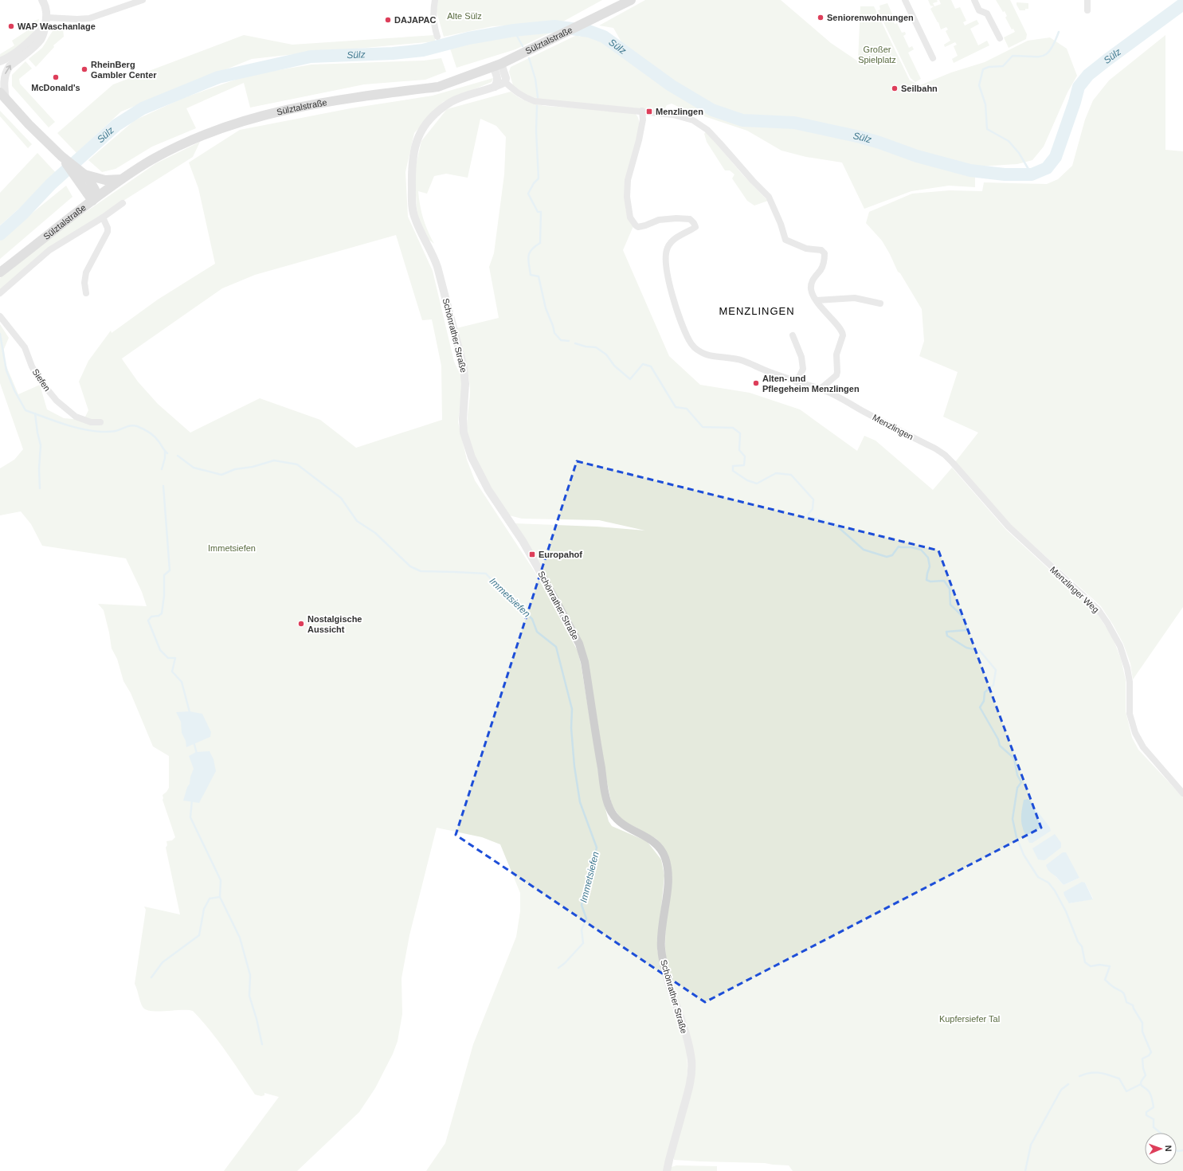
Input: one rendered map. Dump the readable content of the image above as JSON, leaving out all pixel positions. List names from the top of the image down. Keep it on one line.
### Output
{"streets":{"main road":["Sülztalstraße"],"street":["Schönrather Straße","Siefen","Menzlingen","Menzlinger Weg"]},"crossings":[["Menzlingen","Menzlinger Weg"]],"districts":["MENZLINGEN"],"water":["Sülz","Immetsiefen"],"parks":["Alte Sülz","Großer Spielplatz","Immetsiefen","Kupfersiefer Tal"],"places":{"other":["Seniorenwohnungen","DAJAPAC","WAP Waschanlage","RheinBerg Gambler Center","McDonald's","Seilbahn","Alten- und Pflegeheim Menzlingen","Nostalgische Aussicht"],"transit":["Menzlingen","Europahof"]},"north":"right"}
